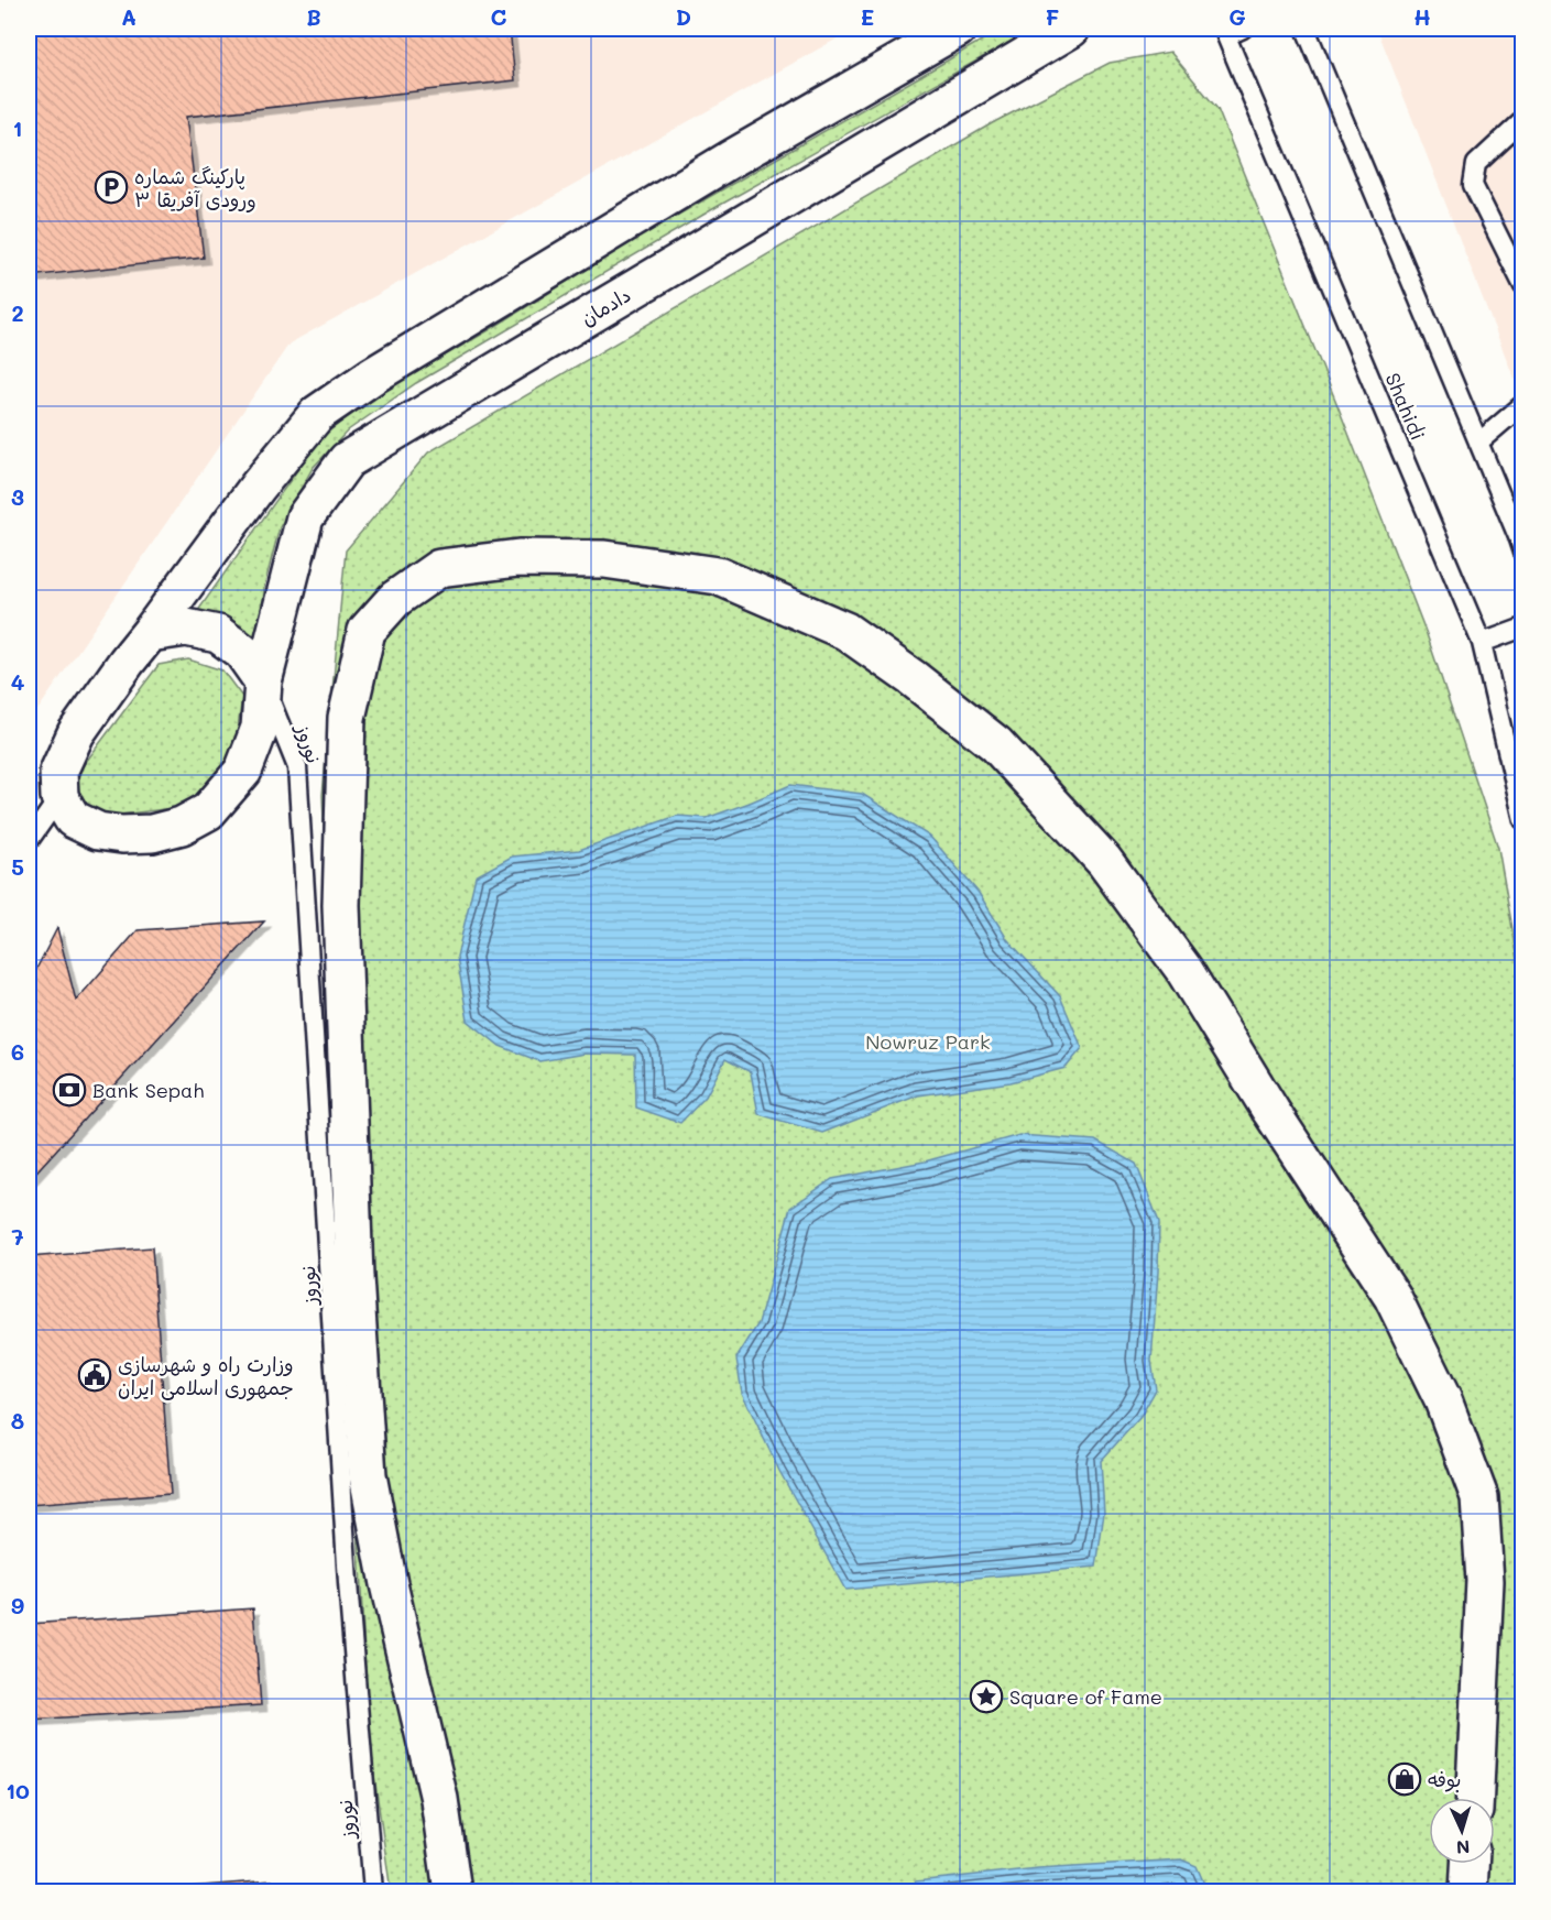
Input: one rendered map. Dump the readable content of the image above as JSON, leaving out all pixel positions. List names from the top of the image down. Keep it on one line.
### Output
{"streets":{"street":["دادمان"],"lane":["Shahidi","نوروز"]},"crossings":[["دادمان","نوروز"]],"parks":["Nowruz Park"],"places":{"parking":["پارکینگ شماره ۳ ورودی آفریقا"],"bank":["Bank Sepah"],"public building":["وزارت راه و شهرسازی جمهوری اسلامی ایران"],"place":["Square of Fame"],"shop":["بوفه"]},"north":"bottom","grid":{"columns":["A","B","C","D","E","F","G","H"],"rows":["1","2","3","4","5","6","7","8","9","10"]}}
